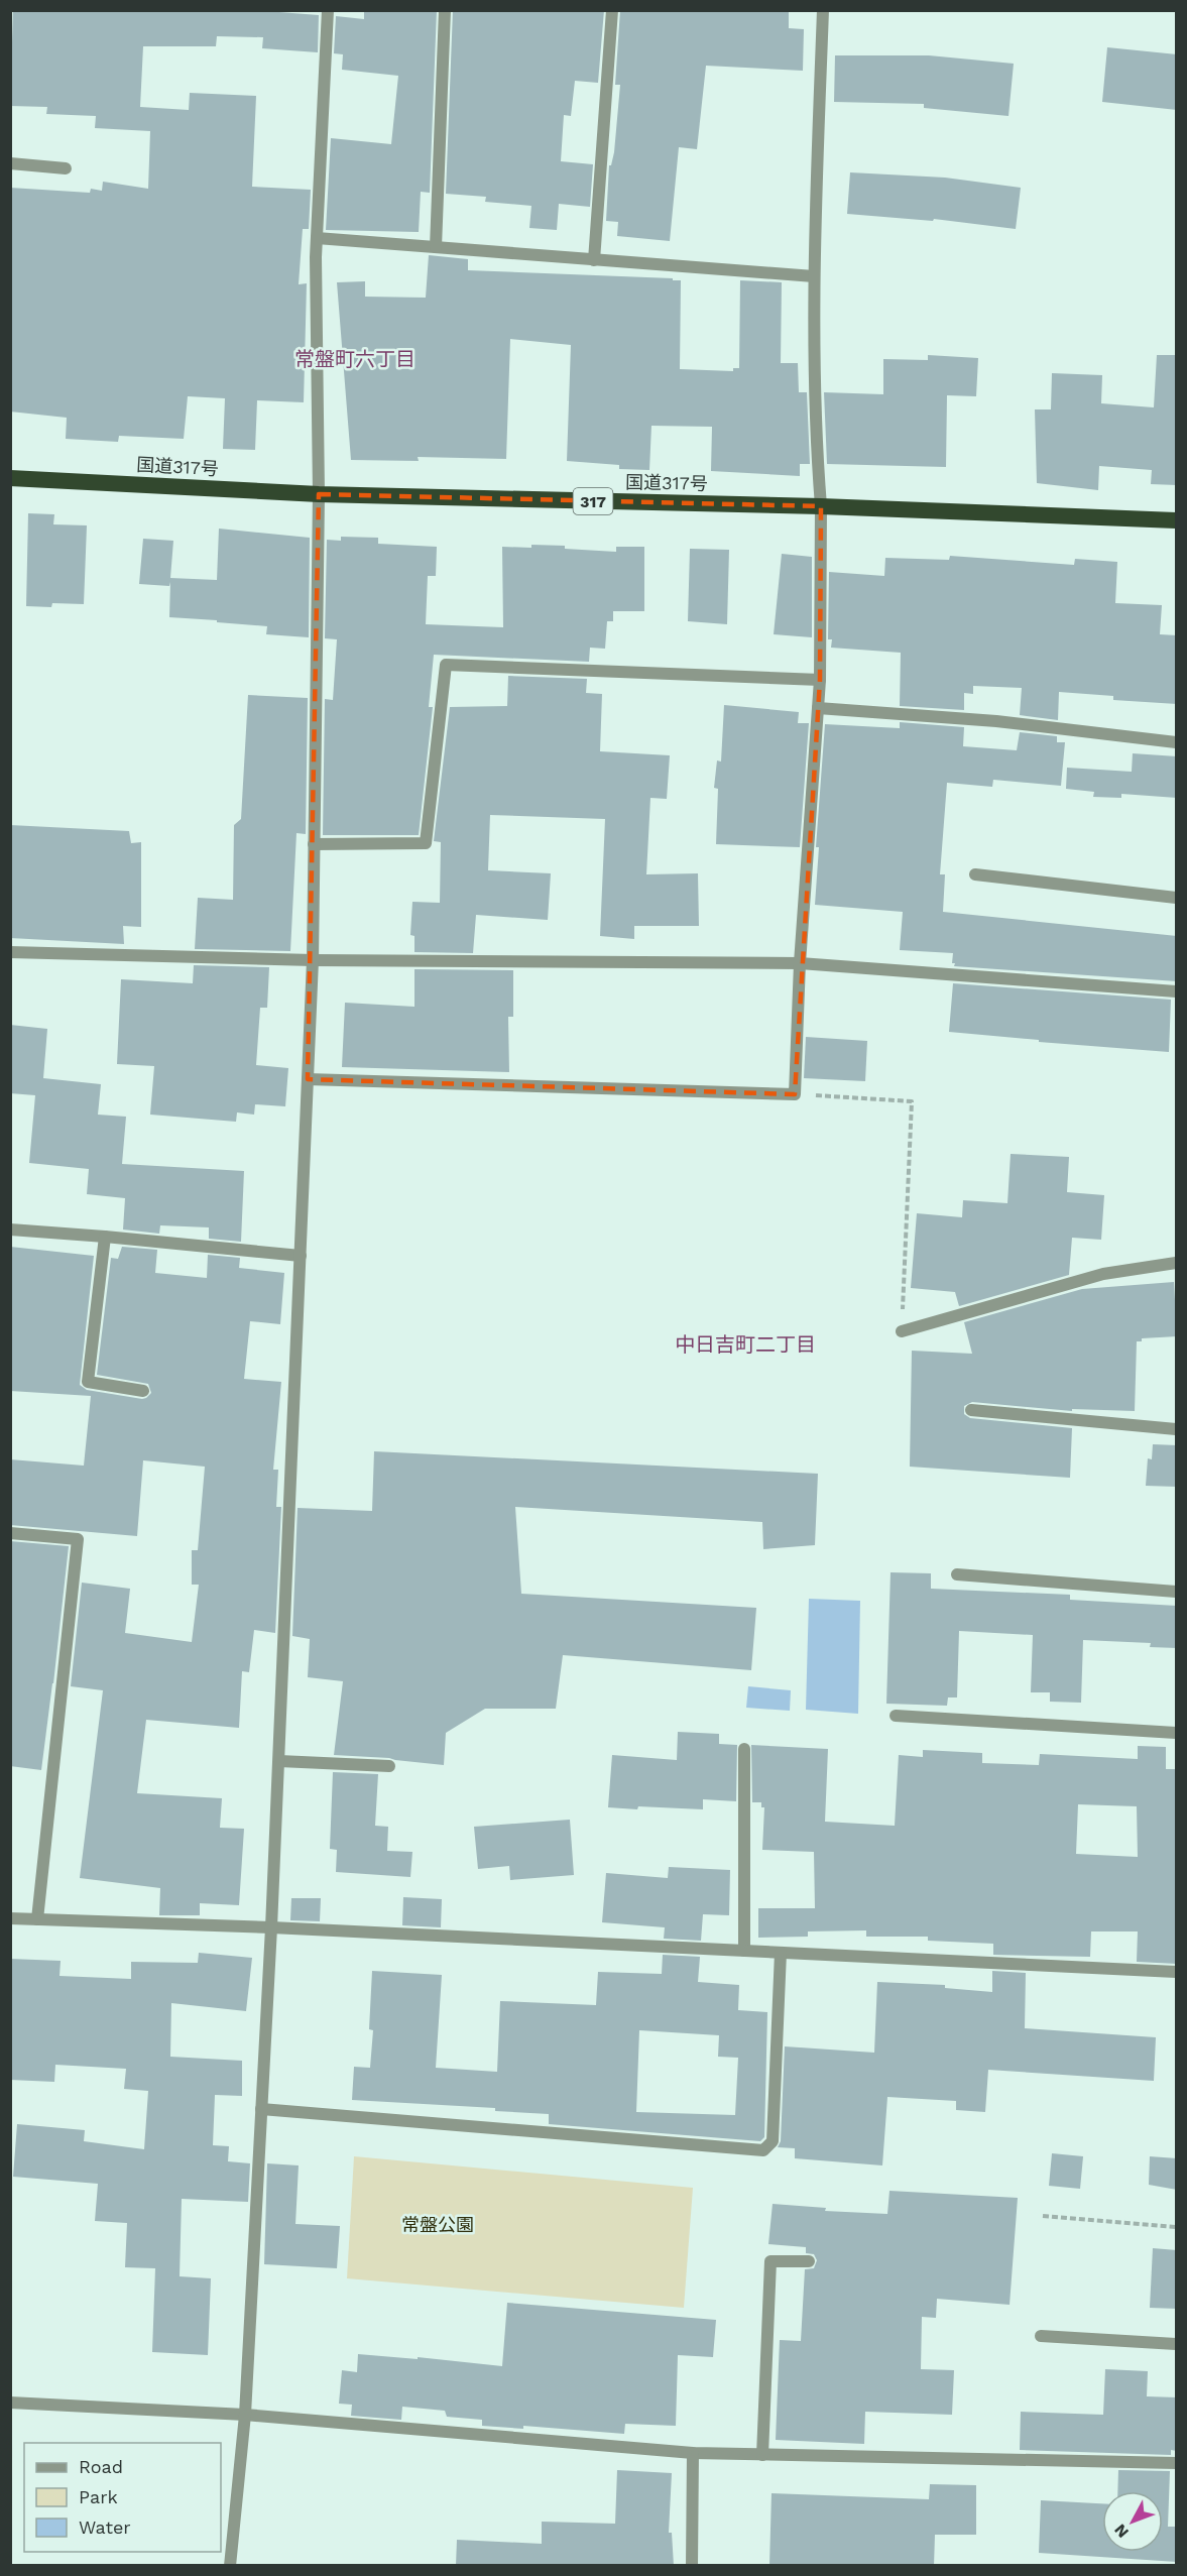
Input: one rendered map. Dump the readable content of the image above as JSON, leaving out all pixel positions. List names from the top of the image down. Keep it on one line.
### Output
{"streets":{"highway":["国道317号","317"]},"districts":["常盤町六丁目","中日吉町二丁目"],"parks":["常盤公園"],"legend":["Road","Park","Water"],"north":"bottom left"}
